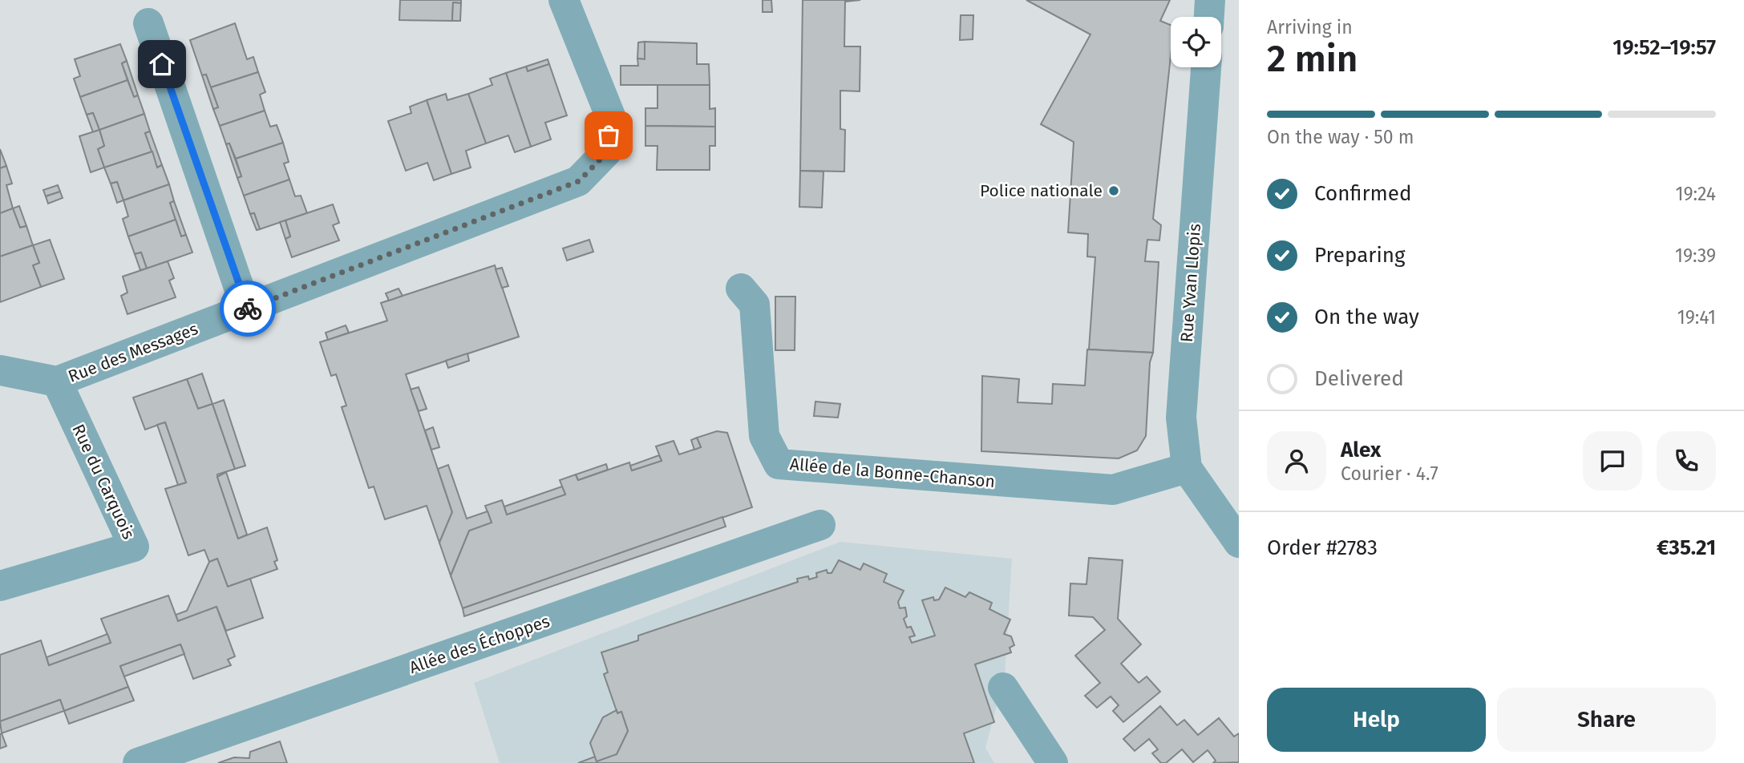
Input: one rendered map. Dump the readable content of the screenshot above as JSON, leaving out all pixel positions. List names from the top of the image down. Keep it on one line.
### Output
{"streets":{"street":["Rue Yvan Llopis","Rue des Messages","Allée de la Bonne-Chanson","Rue du Carquois","Allée des Échoppes"]},"crossings":[["Rue Yvan Llopis","Allée de la Bonne-Chanson"],["Rue des Messages","Rue du Carquois"]],"places":["Police nationale"],"page":{"heading":["2 min","Arriving in","19:52–19:57"],"panel":["Alex","Courier · 4.7","Order #2783","€35.21"],"bar":"On the way · 50 m","list":[["Confirmed","19:24"],["Preparing","19:39"],["On the way","19:41"],"Delivered"],"buttons":["Help","Share"]}}
